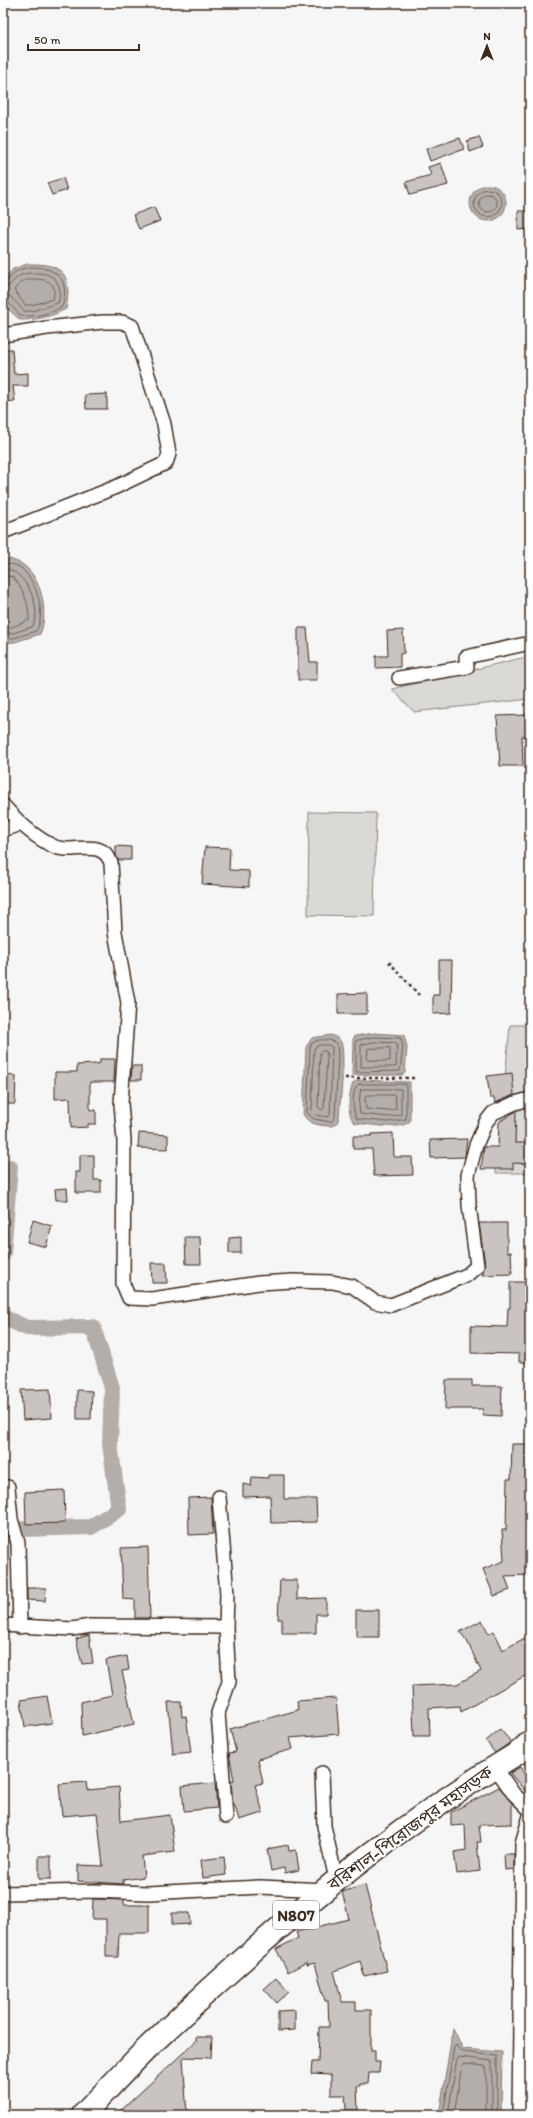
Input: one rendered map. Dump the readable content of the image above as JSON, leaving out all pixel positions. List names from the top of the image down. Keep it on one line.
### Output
{"streets":{"highway":["বরিশাল-পিরোজপুর মহাসড়ক","N807"]},"scale_bar":"50 m","north":"top"}
